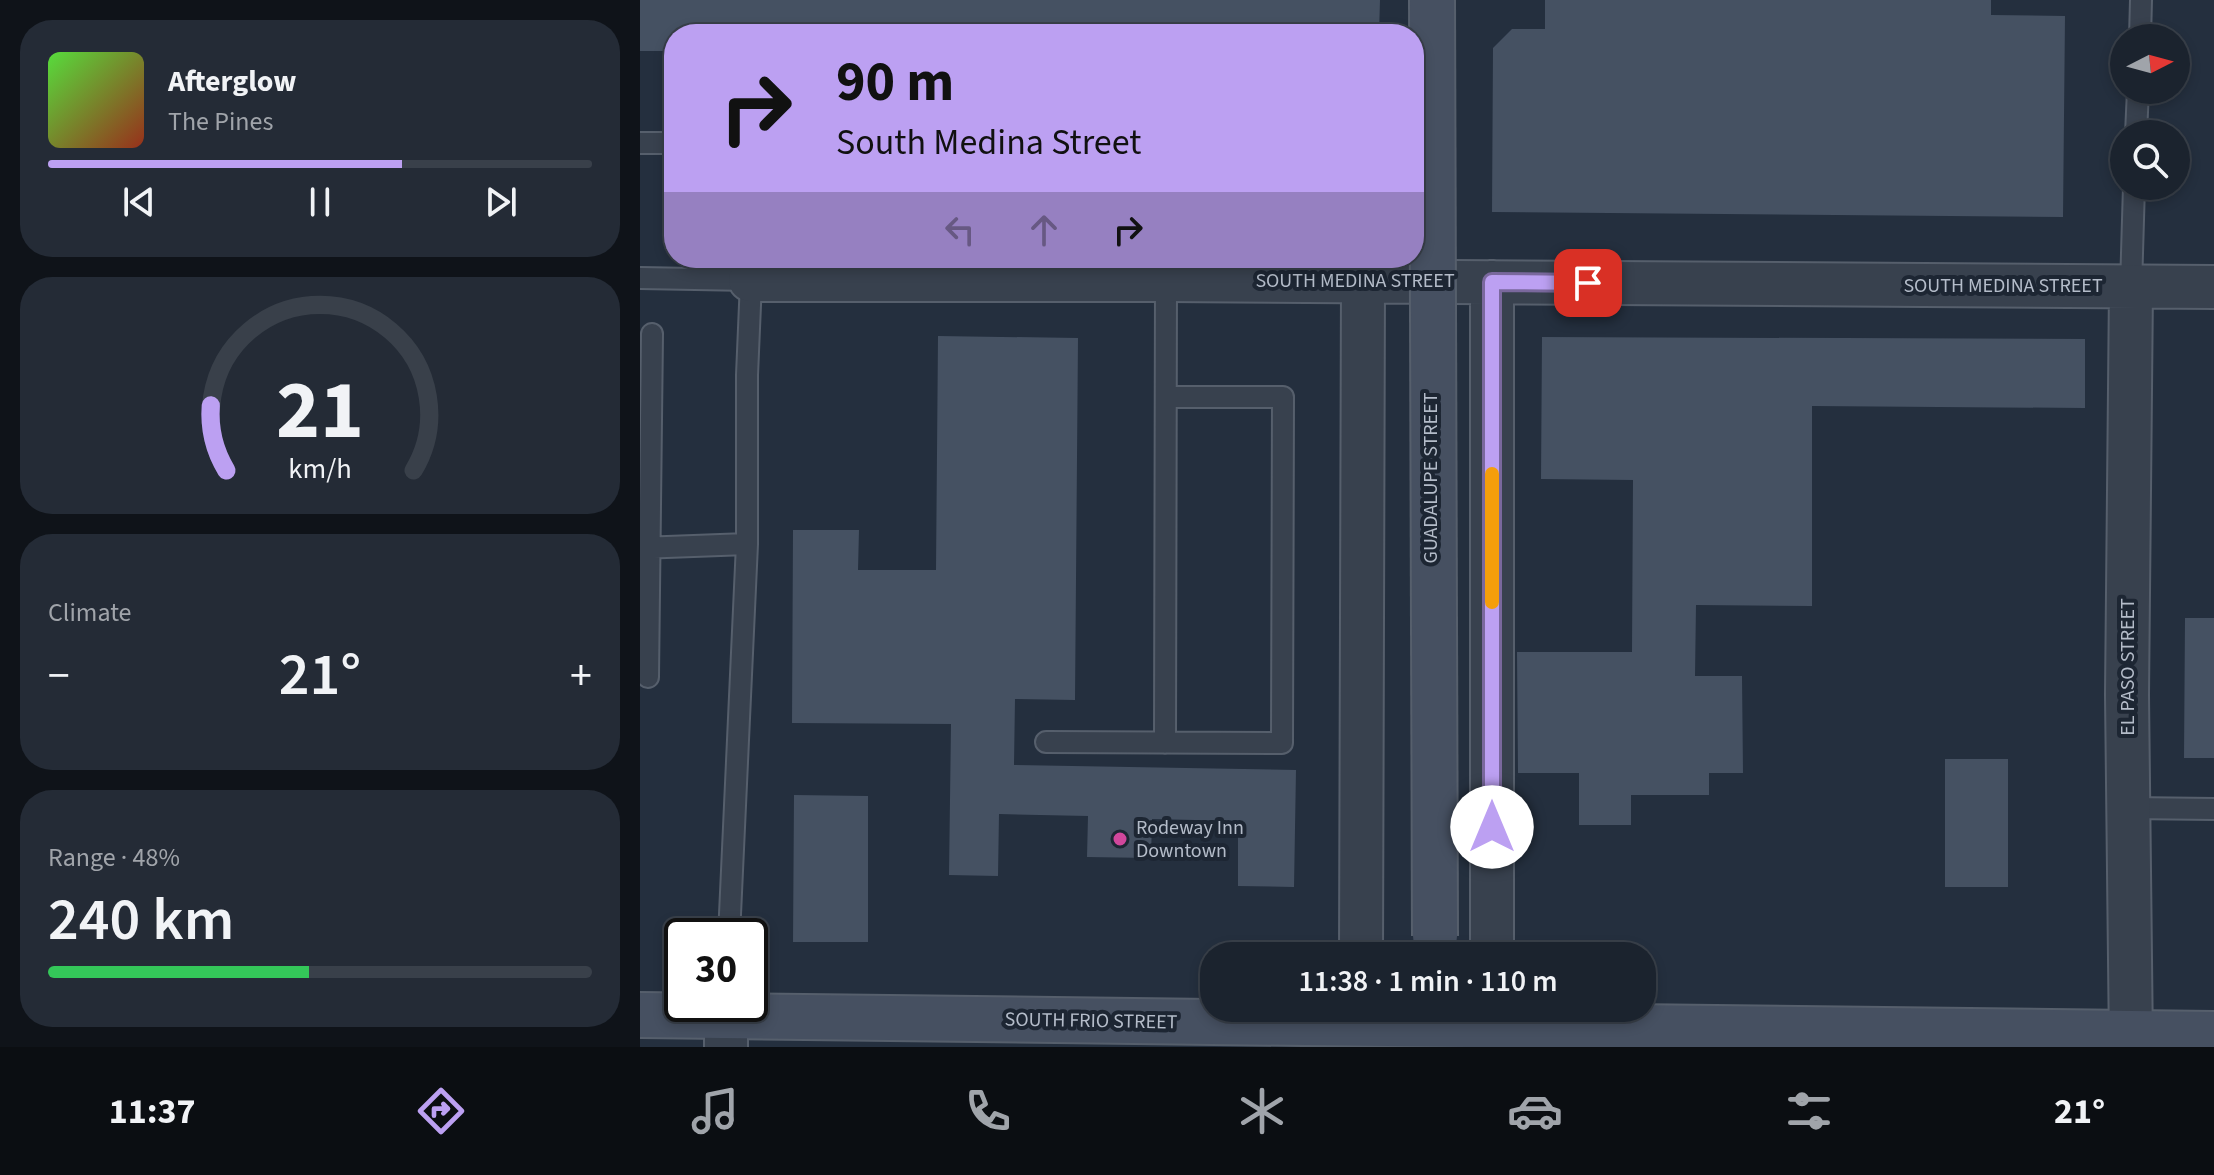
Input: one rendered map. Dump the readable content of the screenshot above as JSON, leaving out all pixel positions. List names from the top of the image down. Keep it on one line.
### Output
{"streets":{"main road":["GUADALUPE STREET","SOUTH FRIO STREET"],"street":["SOUTH MEDINA STREET","EL PASO STREET"]},"crossings":[["SOUTH MEDINA STREET","EL PASO STREET"],["EL PASO STREET","SOUTH FRIO STREET"]],"places":["Rodeway Inn Downtown"],"north":"right","page":{"turn":["90 m","South Medina Street"],"song":["Afterglow","The Pines"],"tile":["Climate",["Range · 48%","240 km"]],"heat":["−","21°","+"],"limit":"30","trip":"11:38 · 1 min · 110 m","tabs":["11:37","21°"],"gauge":["21","km/h"]}}
